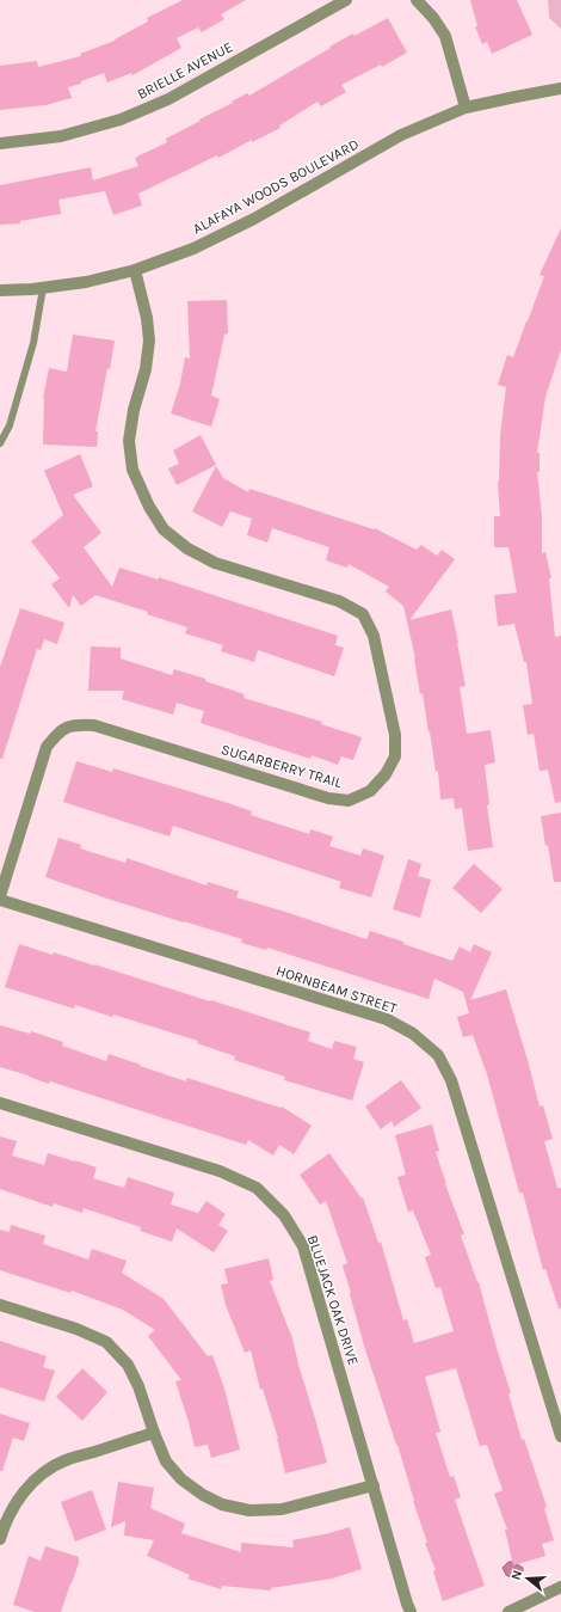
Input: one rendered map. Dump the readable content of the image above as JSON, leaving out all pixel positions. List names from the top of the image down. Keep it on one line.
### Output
{"streets":{"street":["BRIELLE AVENUE","ALAFAYA WOODS BOULEVARD","SUGARBERRY TRAIL","HORNBEAM STREET","BLUEJACK OAK DRIVE"]},"crossings":[["ALAFAYA WOODS BOULEVARD","SUGARBERRY TRAIL"]],"north":"left"}
